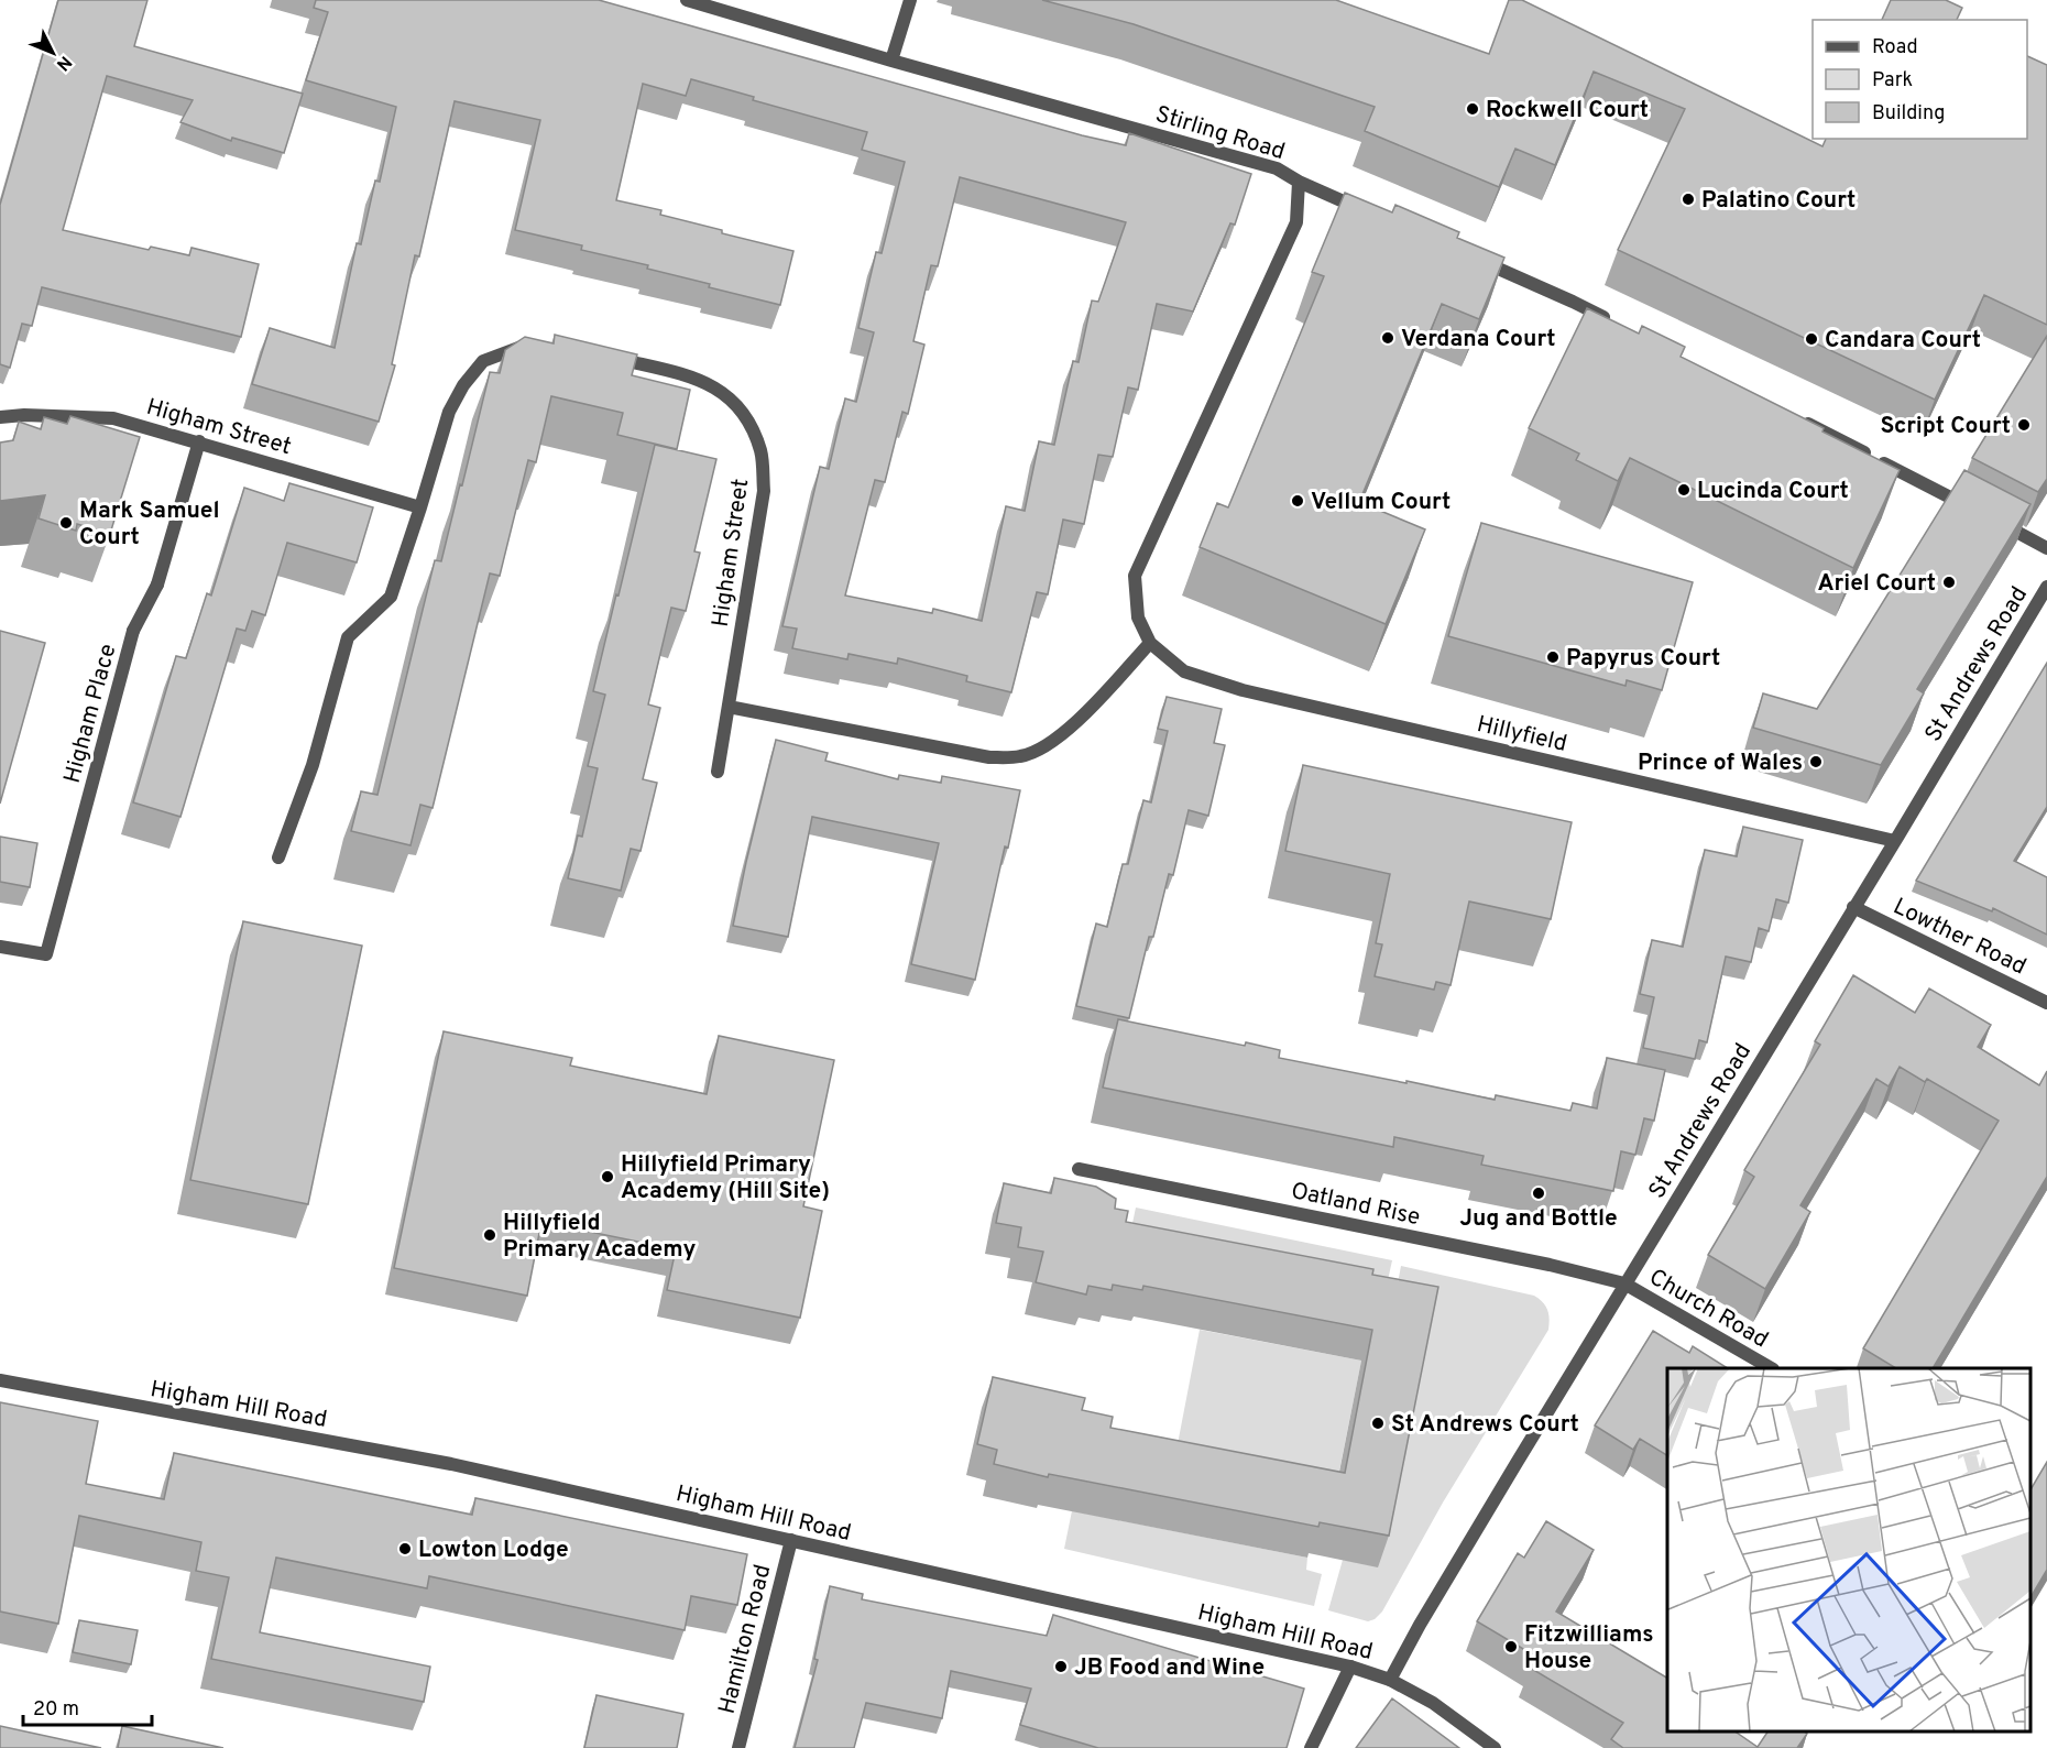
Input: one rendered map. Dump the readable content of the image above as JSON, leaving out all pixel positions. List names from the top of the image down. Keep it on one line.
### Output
{"streets":{"street":["Stirling Road","Higham Street","St Andrews Road","Higham Place","Hillyfield","Lowther Road","Oatland Rise","Church Road","Higham Hill Road","Hamilton Road"]},"crossings":[["Stirling Road","Hillyfield"],["Higham Street","Higham Place"],["St Andrews Road","Hillyfield"],["St Andrews Road","Lowther Road"],["St Andrews Road","Oatland Rise"],["St Andrews Road","Church Road"],["St Andrews Road","Higham Hill Road"],["Oatland Rise","Church Road"],["Higham Hill Road","Hamilton Road"]],"places":["Rockwell Court","Palatino Court","Verdana Court","Candara Court","Script Court","Lucinda Court","Vellum Court","Mark Samuel Court","Ariel Court","Papyrus Court","Prince of Wales","Hillyfield Primary Academy (Hill Site)","Jug and Bottle","Hillyfield Primary Academy","St Andrews Court","Lowton Lodge","Fitzwilliams House","JB Food and Wine"],"legend":["Road","Park","Building"],"scale_bar":"20 m","north":"bottom right"}
